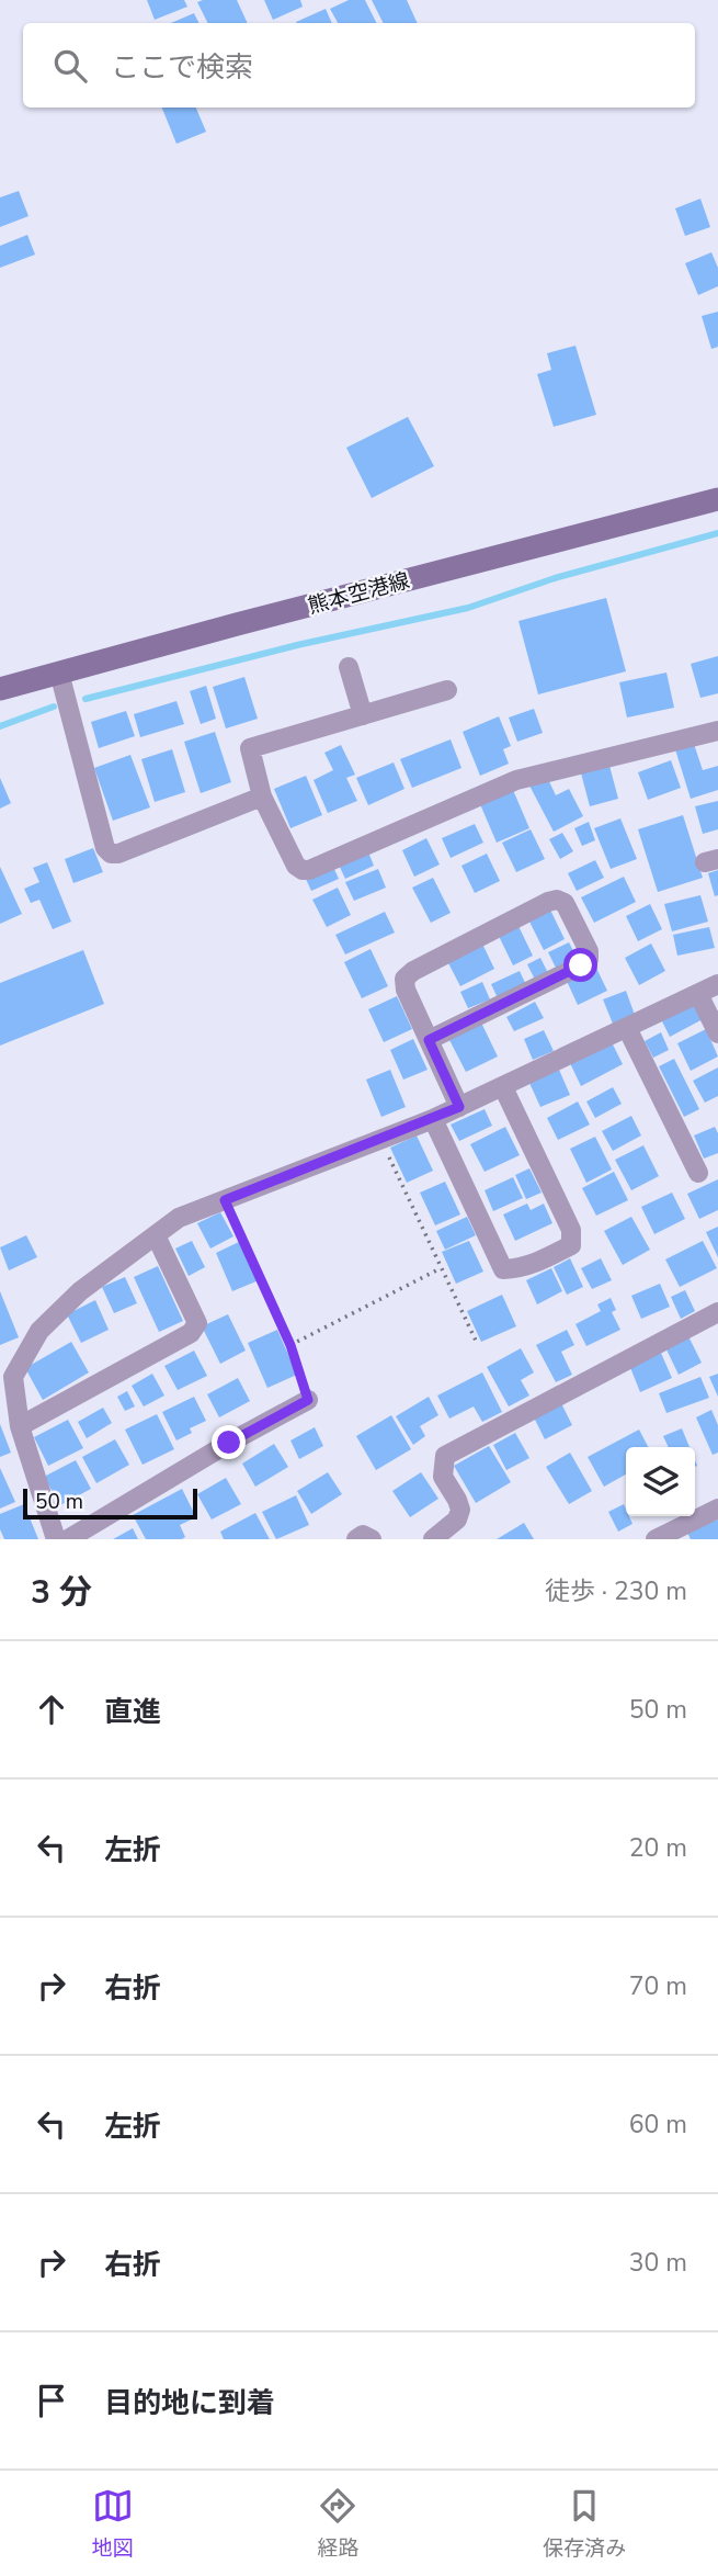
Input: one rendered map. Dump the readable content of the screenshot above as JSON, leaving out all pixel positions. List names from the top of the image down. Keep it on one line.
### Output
{"streets":{"main road":["熊本空港線"]},"scale_bar":"50 m","page":{"search":"ここで検索","scale":"50 m","heading":["3 分","徒歩 · 230 m"],"list":[["直進","50 m"],["左折","20 m"],["右折","70 m"],["左折","60 m"],["右折","30 m"],"目的地に到着"],"nav":["地図","経路","保存済み"]}}
